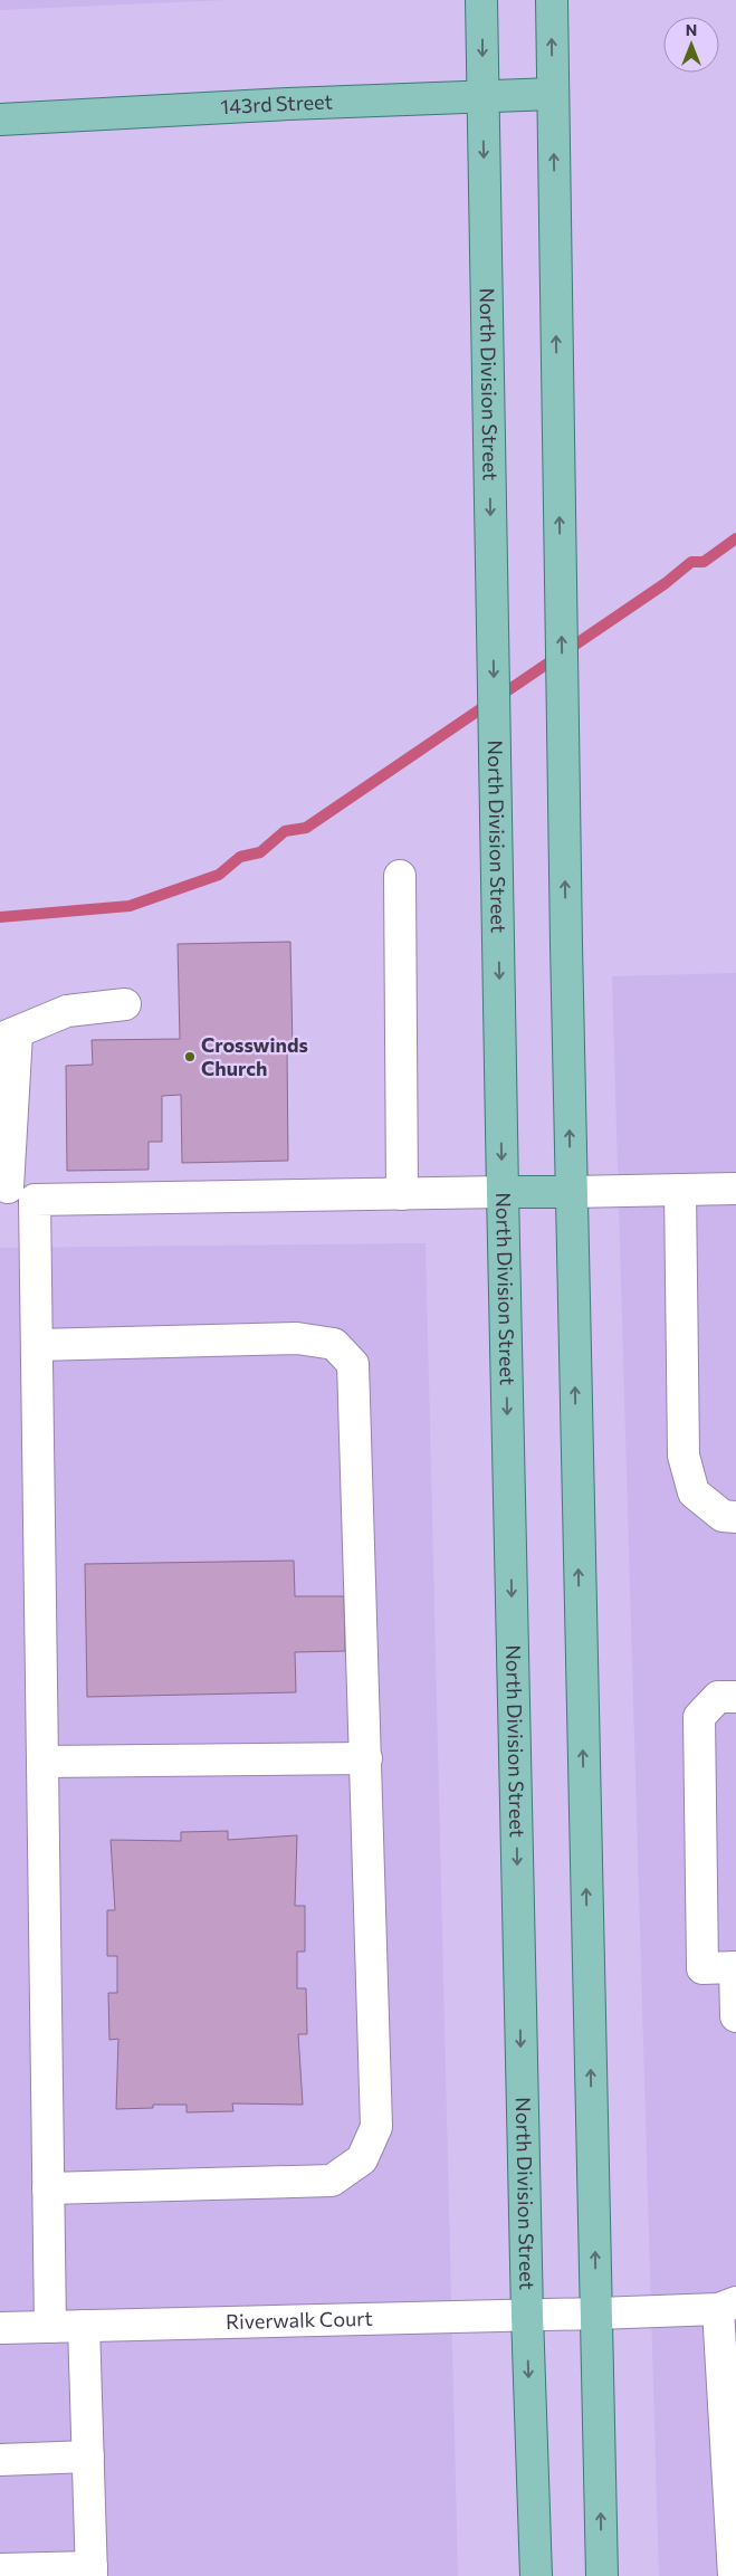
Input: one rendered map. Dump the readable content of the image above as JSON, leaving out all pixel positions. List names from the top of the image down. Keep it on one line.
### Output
{"streets":{"main road":["143rd Street","North Division Street"],"street":["Riverwalk Court"]},"crossings":[["143rd Street","North Division Street"],["North Division Street","Riverwalk Court"]],"places":["Crosswinds Church"],"north":"top"}
